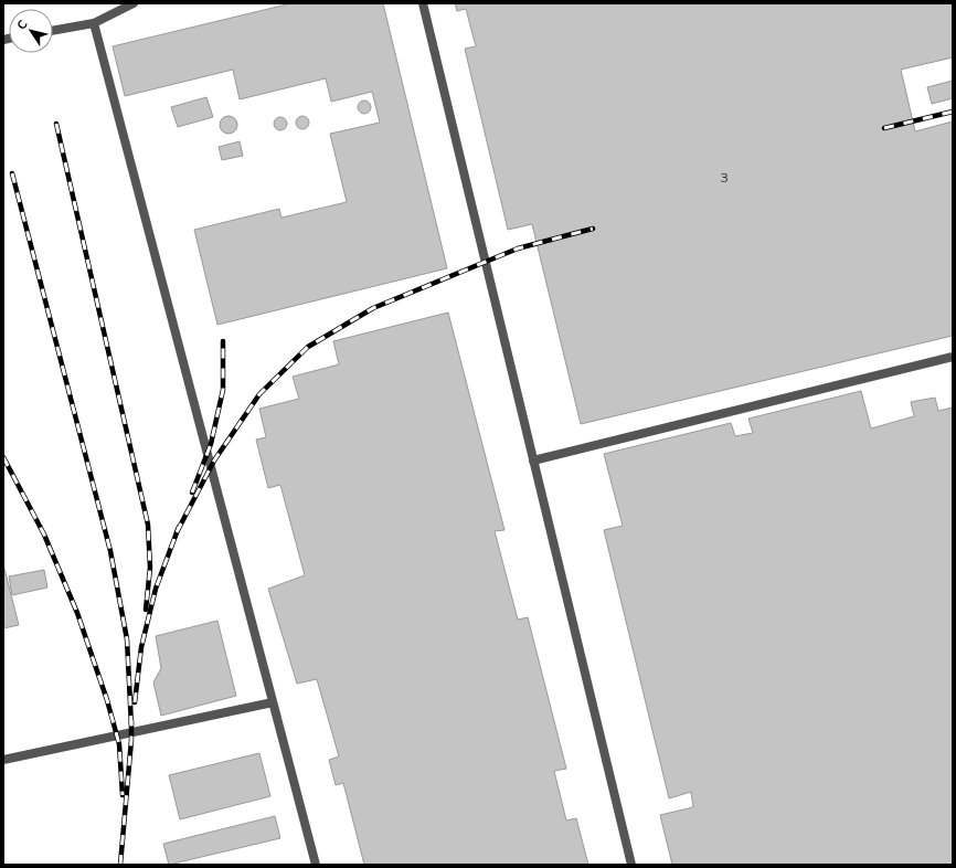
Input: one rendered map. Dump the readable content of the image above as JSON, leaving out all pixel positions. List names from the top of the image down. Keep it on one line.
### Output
{"house_numbers":["3"],"north":"top left"}
